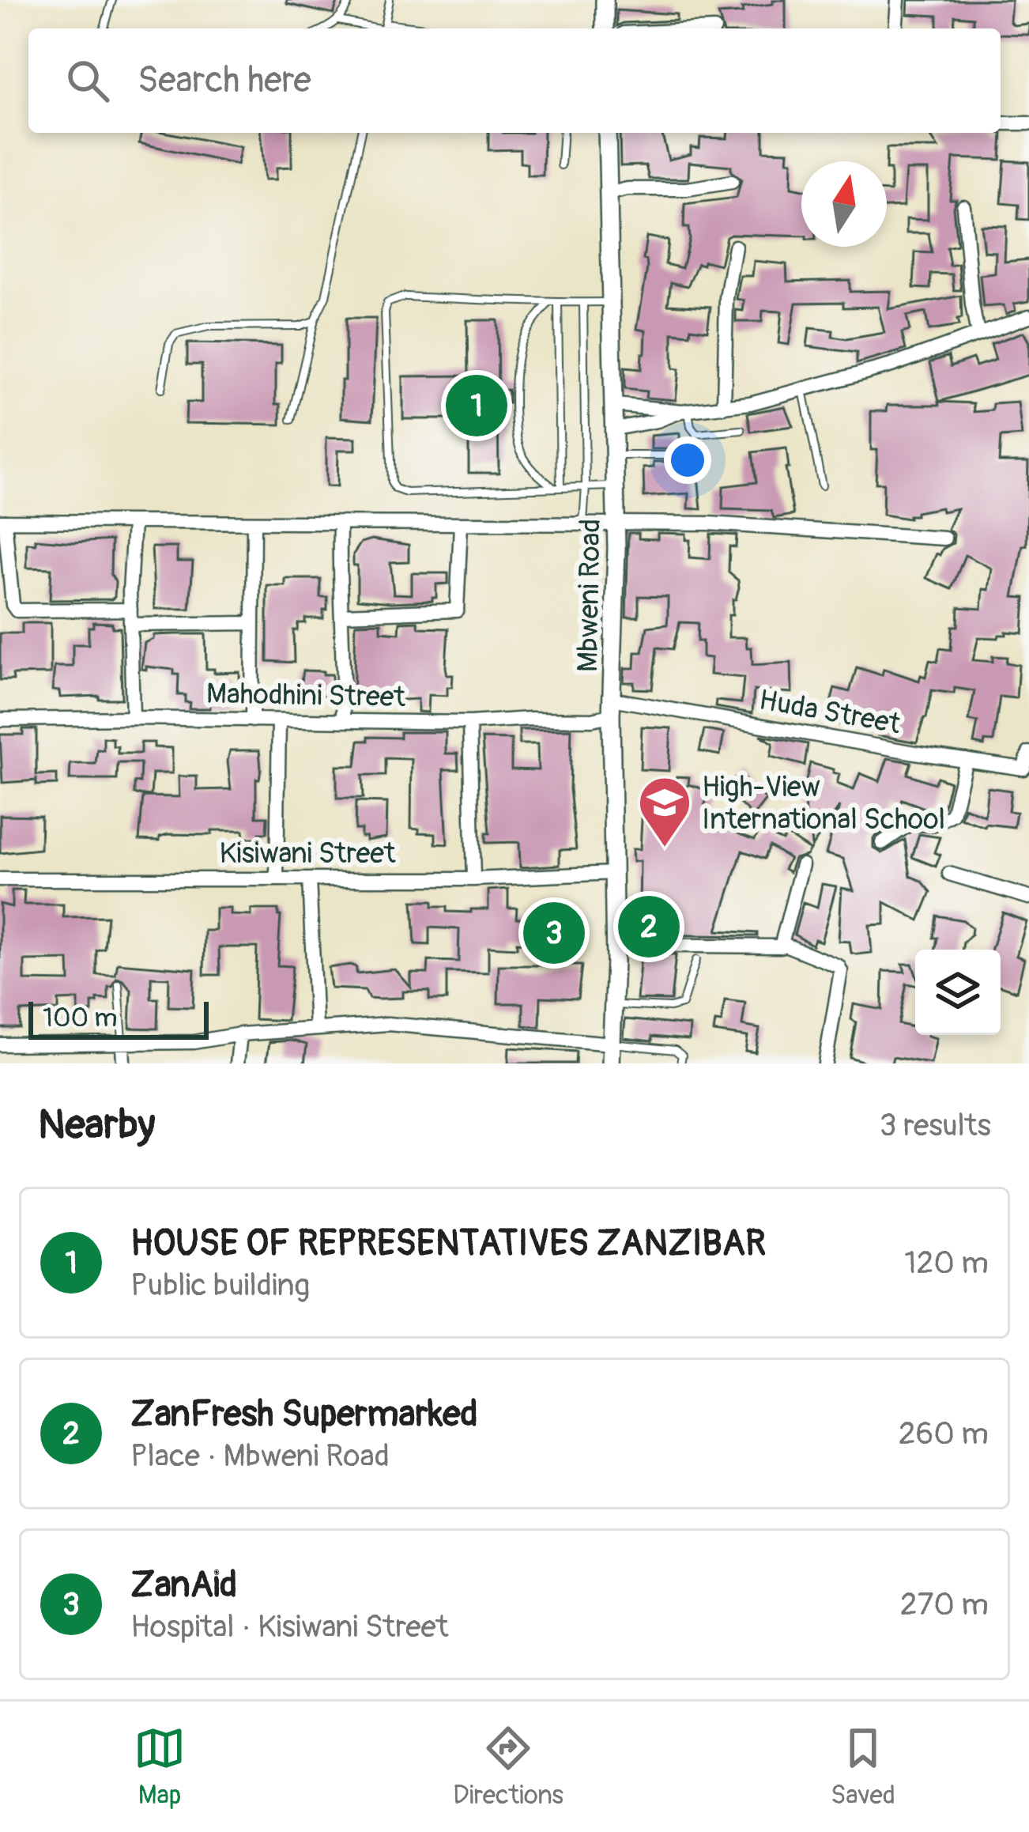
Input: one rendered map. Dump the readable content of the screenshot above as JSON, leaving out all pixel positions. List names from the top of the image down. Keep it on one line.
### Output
{"streets":{"street":["Mbweni Road","Mahodhini Street","Huda Street","Kisiwani Street"]},"crossings":[["Mbweni Road","Mahodhini Street"],["Mbweni Road","Huda Street"],["Mbweni Road","Kisiwani Street"],["Mahodhini Street","Huda Street"]],"places":{"school or university":["High-View International School"]},"scale_bar":"100 m","north":"top","page":{"search":"Search here","pins":["1","2","3"],"scale":"100 m","heading":["Nearby","3 results"],"list":[{"mark":"1","name":"HOUSE OF REPRESENTATIVES ZANZIBAR","note":"Public building","value":"120 m"},{"mark":"2","name":"ZanFresh Supermarked","note":"Place · Mbweni Road","value":"260 m"},{"mark":"3","name":"ZanAid","note":"Hospital · Kisiwani Street","value":"270 m"}],"nav":["Map","Directions","Saved"]}}
